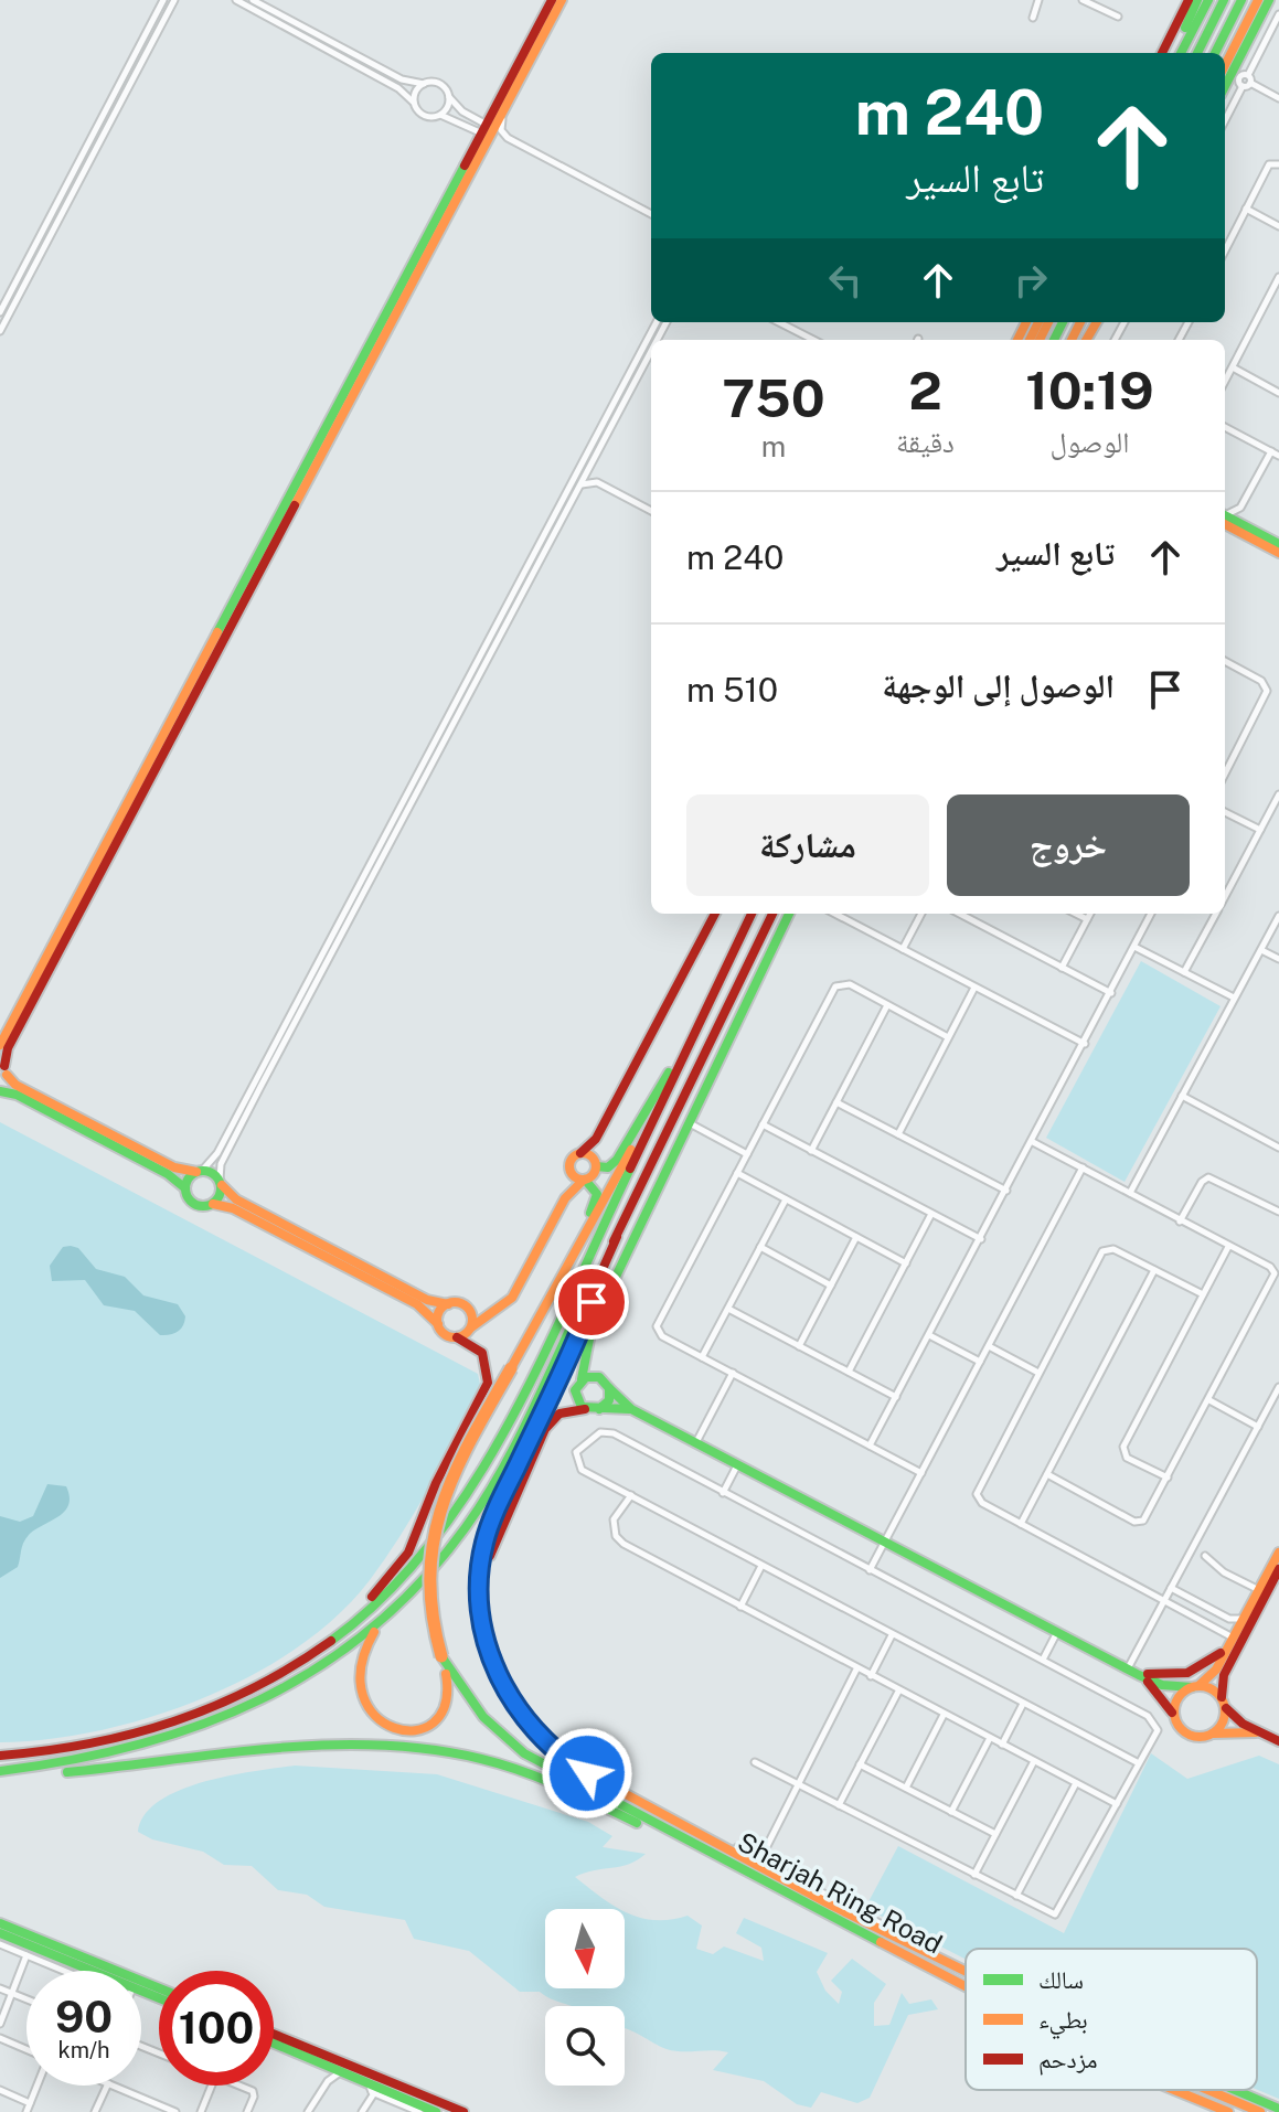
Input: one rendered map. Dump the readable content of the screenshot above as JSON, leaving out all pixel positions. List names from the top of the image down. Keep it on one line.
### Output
{"streets":{"main road":["Sharjah Ring Road"]},"legend":["سالك","بطيء","مزدحم"],"north":"bottom","page":{"turn":["240 m","تابع السير"],"eta":["10:19","الوصول","2","دقيقة","750","m"],"list":[{"name":"تابع السير","value":"240 m"},{"name":"الوصول إلى الوجهة","value":"510 m"}],"buttons":["خروج","مشاركة"],"speed":"90 km/h","limit":"100"}}
